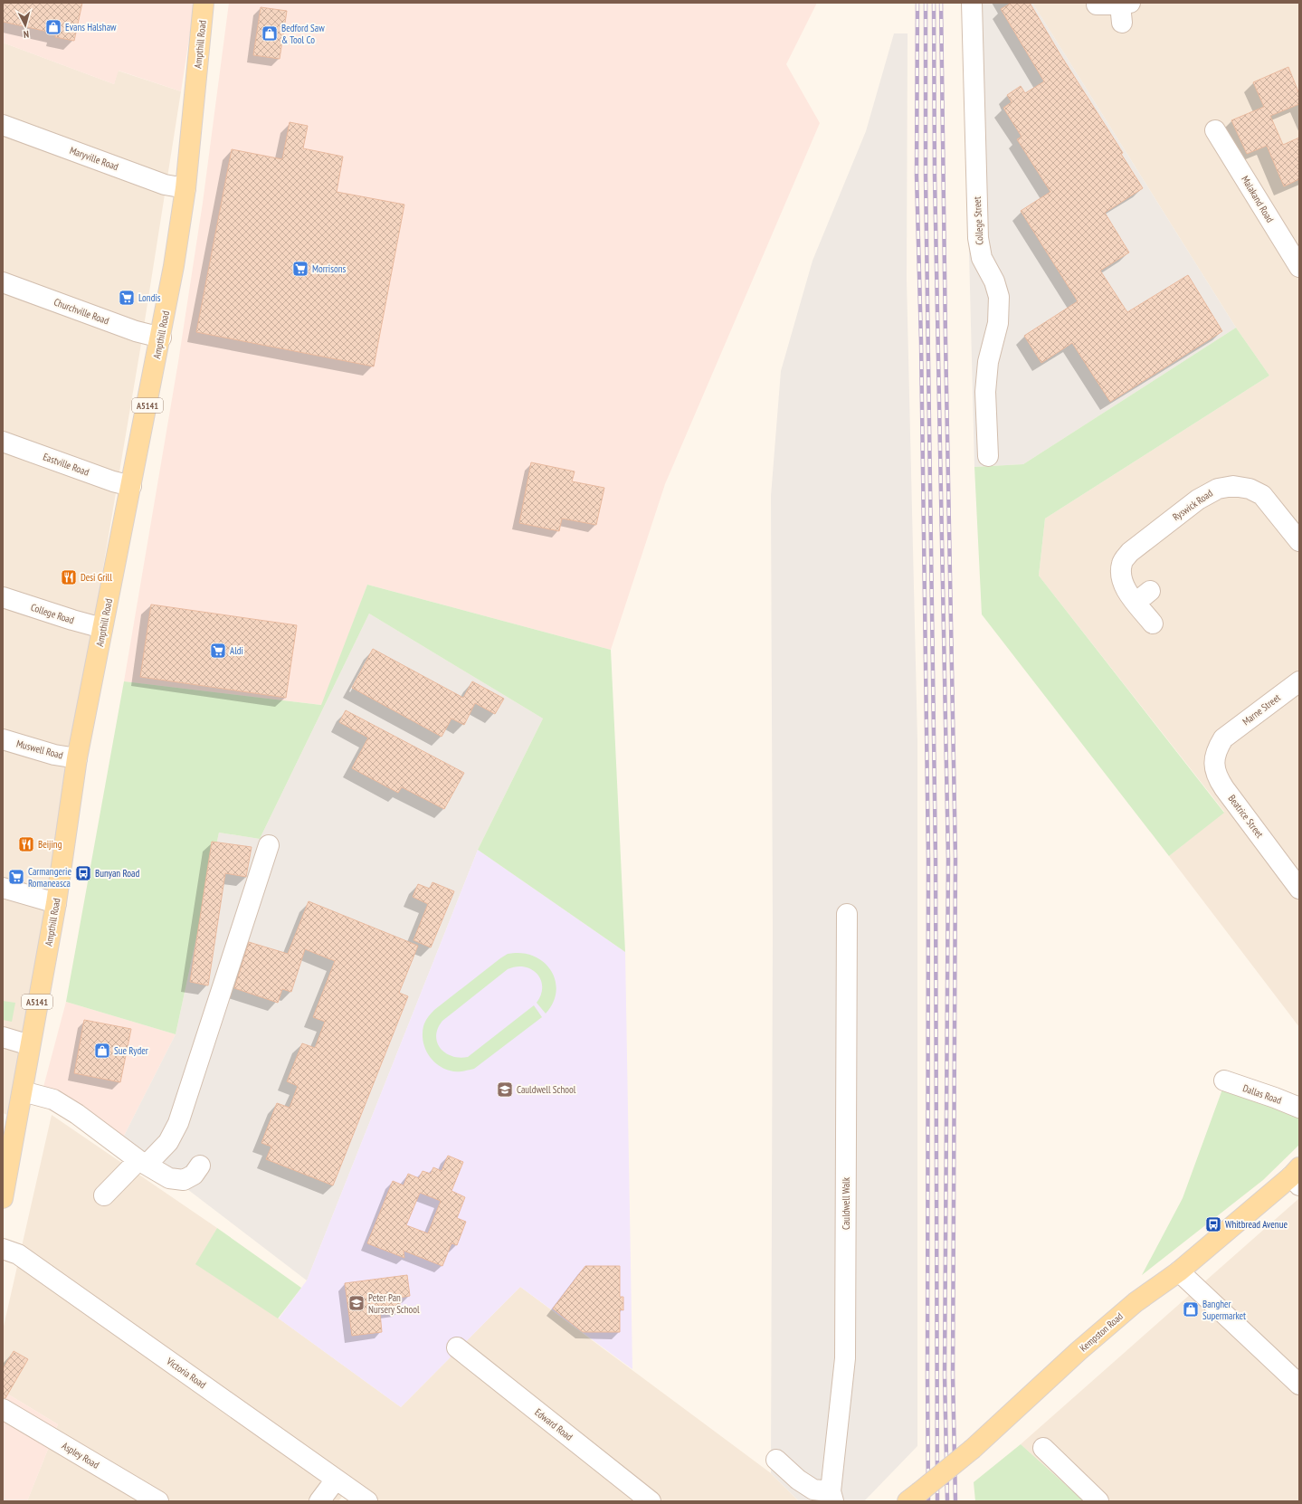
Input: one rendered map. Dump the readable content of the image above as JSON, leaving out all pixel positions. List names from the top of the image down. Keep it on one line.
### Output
{"streets":{"main road":["Ampthill Road","A5141","Kempston Road"],"street":["Maryville Road","Malakand Road","College Street","Churchville Road","Eastville Road","Ryswick Road","College Road","Marne Street","Muswell Road","Beatrice Street","Dallas Road","Cauldwell Walk","Victoria Road","Edward Road","Aspley Road"]},"crossings":[["Ampthill Road","Maryville Road"],["Ampthill Road","Churchville Road"],["Ampthill Road","Eastville Road"],["Ampthill Road","College Road"],["Ampthill Road","Muswell Road"],["Marne Street","Beatrice Street"]],"places":{"shop":["Evans Halshaw","Bedford Saw & Tool Co","Sue Ryder","Bangher Supermarket"],"supermarket":["Morrisons","Londis","Aldi","Carmangerie Romaneasca"],"restaurant":["Desi Grill","Beijing"],"bus stop":["Bunyan Road","Whitbread Avenue"],"school or university":["Cauldwell School","Peter Pan Nursery School"]},"north":"bottom"}
